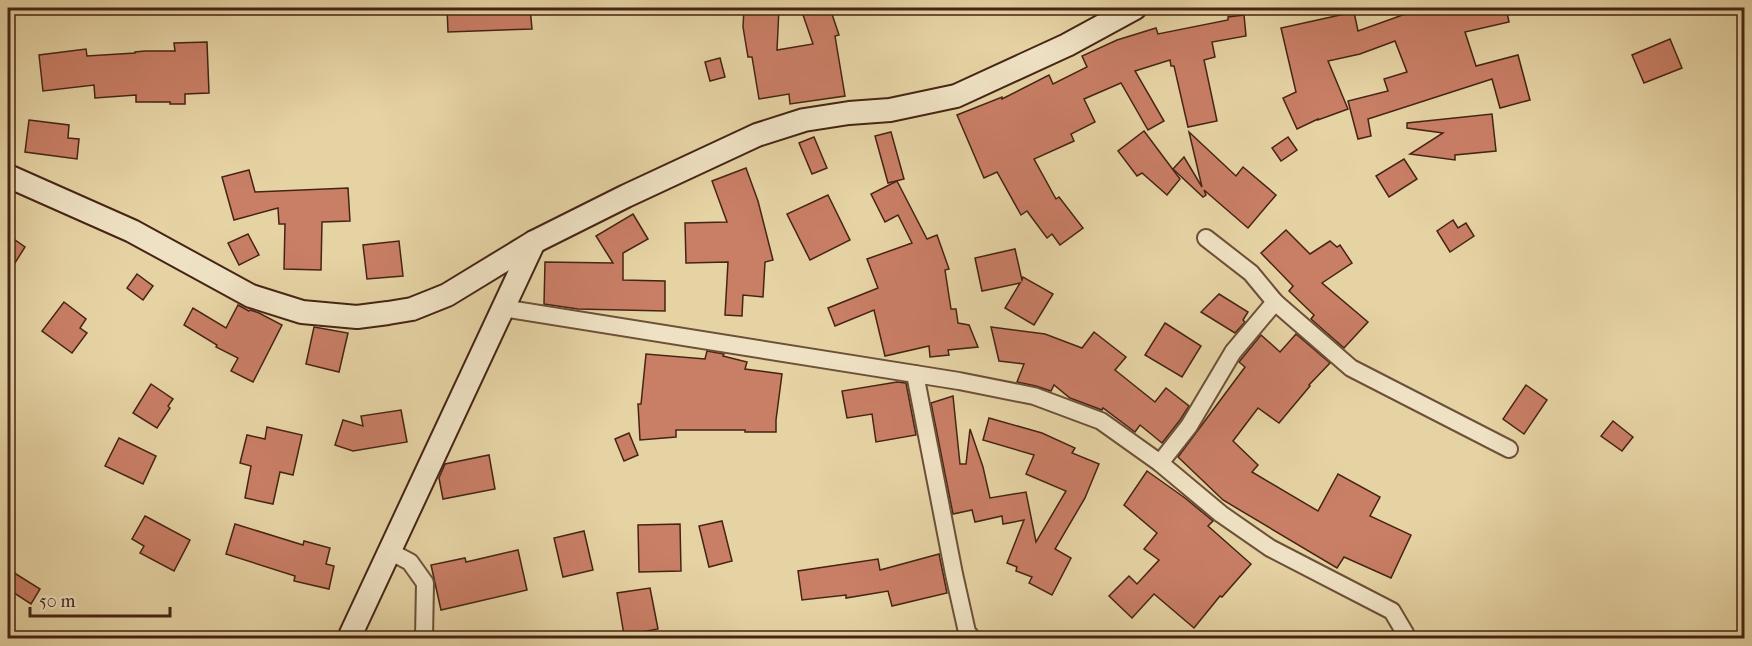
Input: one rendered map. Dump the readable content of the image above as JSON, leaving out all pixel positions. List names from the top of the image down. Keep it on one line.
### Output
{"scale_bar":"50 m"}
